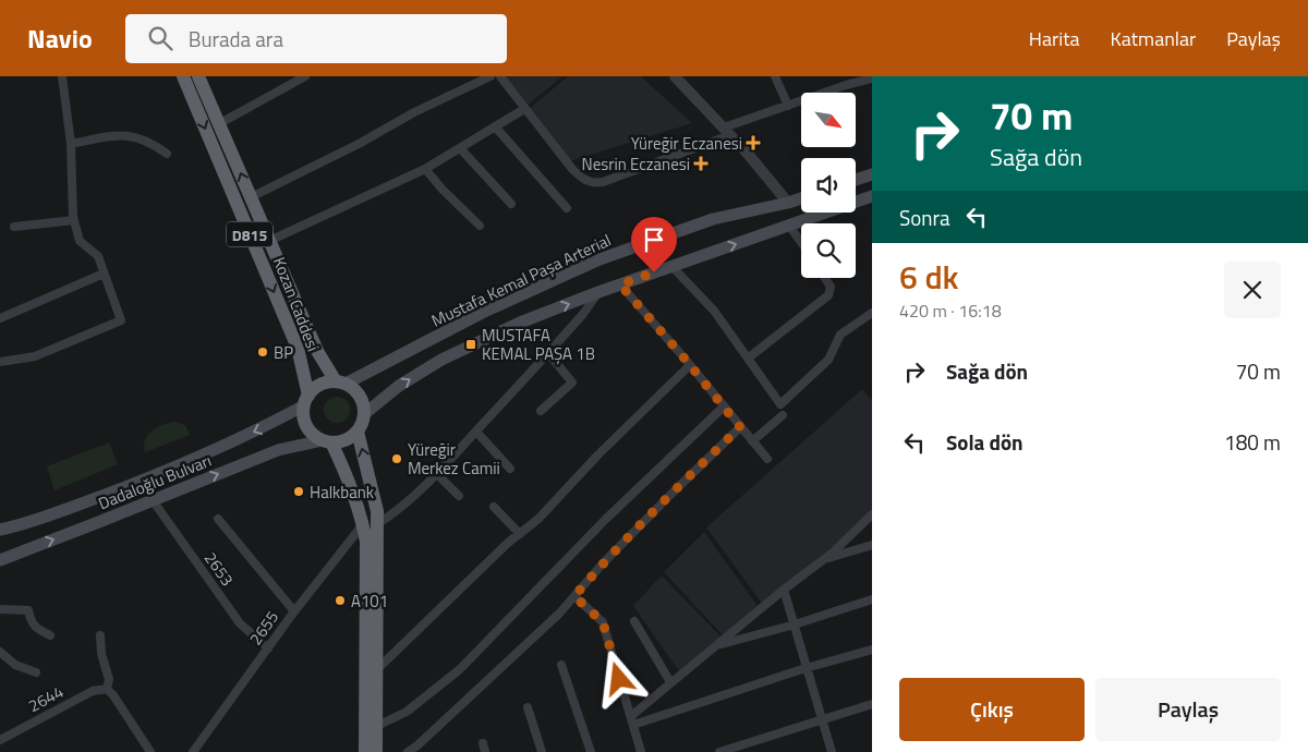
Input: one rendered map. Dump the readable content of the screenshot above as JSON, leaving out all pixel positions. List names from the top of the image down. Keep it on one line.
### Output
{"streets":{"highway":["D815","Kozan Caddesi"],"main road":["Mustafa Kemal Paşa Arterial","Dadaloğlu Bulvarı"],"street":["2653","2655","2644"]},"crossings":[["Mustafa Kemal Paşa Arterial","Kozan Caddesi"],["Mustafa Kemal Paşa Arterial","Dadaloğlu Bulvarı"],["Kozan Caddesi","Dadaloğlu Bulvarı"],["Dadaloğlu Bulvarı","2653"],["2653","2655"]],"places":{"health":["Yüreğir Eczanesi","Nesrin Eczanesi"],"transit":["MUSTAFA KEMAL PAŞA 1B"],"other":["BP","Yüreğir Merkez Camii","Halkbank","A101"]},"north":"bottom right","page":{"header":"Navio","search":"Burada ara","nav":["Harita","Katmanlar","Paylaş"],"turn":["70 m","Sağa dön"],"then":"Sonra","heading":["6 dk","420 m · 16:18"],"list":[{"name":"Sağa dön","value":"70 m"},{"name":"Sola dön","value":"180 m"}],"buttons":["Çıkış","Paylaş"]}}
